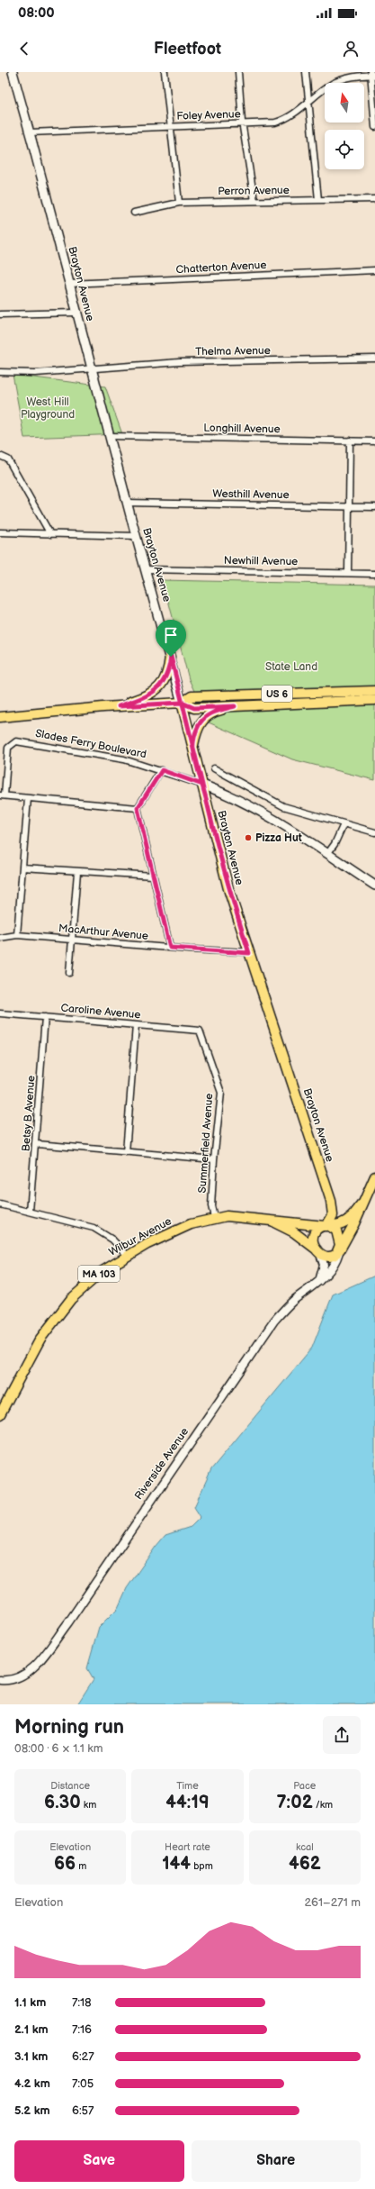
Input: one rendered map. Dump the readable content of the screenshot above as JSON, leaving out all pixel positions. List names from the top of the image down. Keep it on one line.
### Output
{"streets":{"main road":["Brayton Avenue","US 6","Slades Ferry Boulevard","Wilbur Avenue","MA 103","Riverside Avenue"],"street":["Foley Avenue","Perron Avenue","Chatterton Avenue","Thelma Avenue","Longhill Avenue","Westhill Avenue","Newhill Avenue","MacArthur Avenue","Caroline Avenue","Betsy B Avenue","Summerfield Avenue"]},"crossings":[["Foley Avenue","Brayton Avenue"],["Chatterton Avenue","Brayton Avenue"],["Brayton Avenue","Thelma Avenue"],["Brayton Avenue","Longhill Avenue"],["Brayton Avenue","Westhill Avenue"],["Brayton Avenue","Newhill Avenue"],["Brayton Avenue","US 6"],["Brayton Avenue","Slades Ferry Boulevard"],["Brayton Avenue","MacArthur Avenue"],["Brayton Avenue","Wilbur Avenue"],["Brayton Avenue","Riverside Avenue"],["Caroline Avenue","Betsy B Avenue"],["Caroline Avenue","Summerfield Avenue"],["Summerfield Avenue","Wilbur Avenue"],["Wilbur Avenue","Riverside Avenue"]],"parks":["West Hill Playground","State Land"],"places":["Pizza Hut"],"north":"top","page":{"status":"08:00","header":"Fleetfoot","heading":["Morning run","08:00 · 6 × 1.1 km"],"stats":[["Distance","6.30 km"],["Time","44:19"],["Pace","7:02 /km"],["Elevation","66 m"],["Heart rate","144 bpm"],["kcal","462"]],"chart":["Elevation","261–271 m"],"list":[{"name":"1.1 km","note":"7:18"},{"name":"2.1 km","note":"7:16"},{"name":"3.1 km","note":"6:27"},{"name":"4.2 km","note":"7:05"},{"name":"5.2 km","note":"6:57"}],"buttons":["Save","Share"]}}
